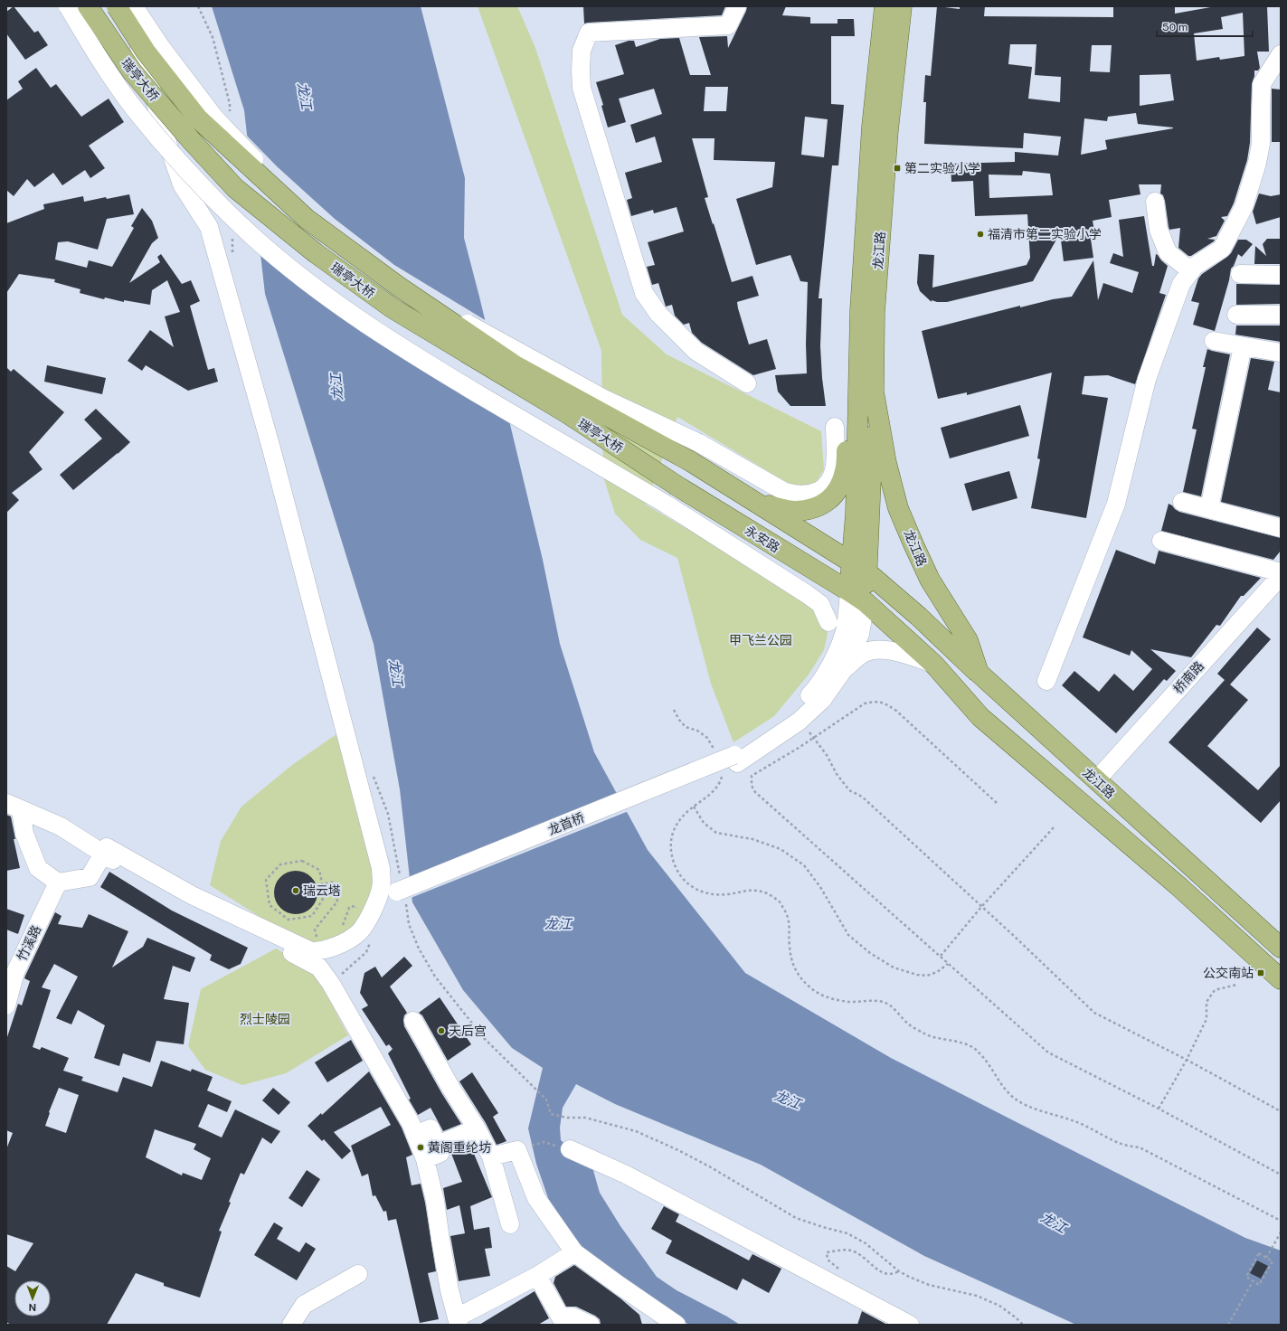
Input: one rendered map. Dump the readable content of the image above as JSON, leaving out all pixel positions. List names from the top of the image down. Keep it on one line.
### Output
{"streets":{"main road":["瑞亭大桥","龙江路","永安路"],"street":["桥南路","龙首桥","竹溪路"]},"crossings":[["瑞亭大桥","永安路"],["龙江路","永安路"],["龙江路","桥南路"]],"water":["龙江"],"parks":["甲飞兰公园","烈士陵园"],"places":{"transit":["第二实验小学","公交南站"],"other":["福清市第二实验小学","瑞云塔","天后宫","黄阁重纶坊"]},"scale_bar":"50 m","north":"bottom"}
